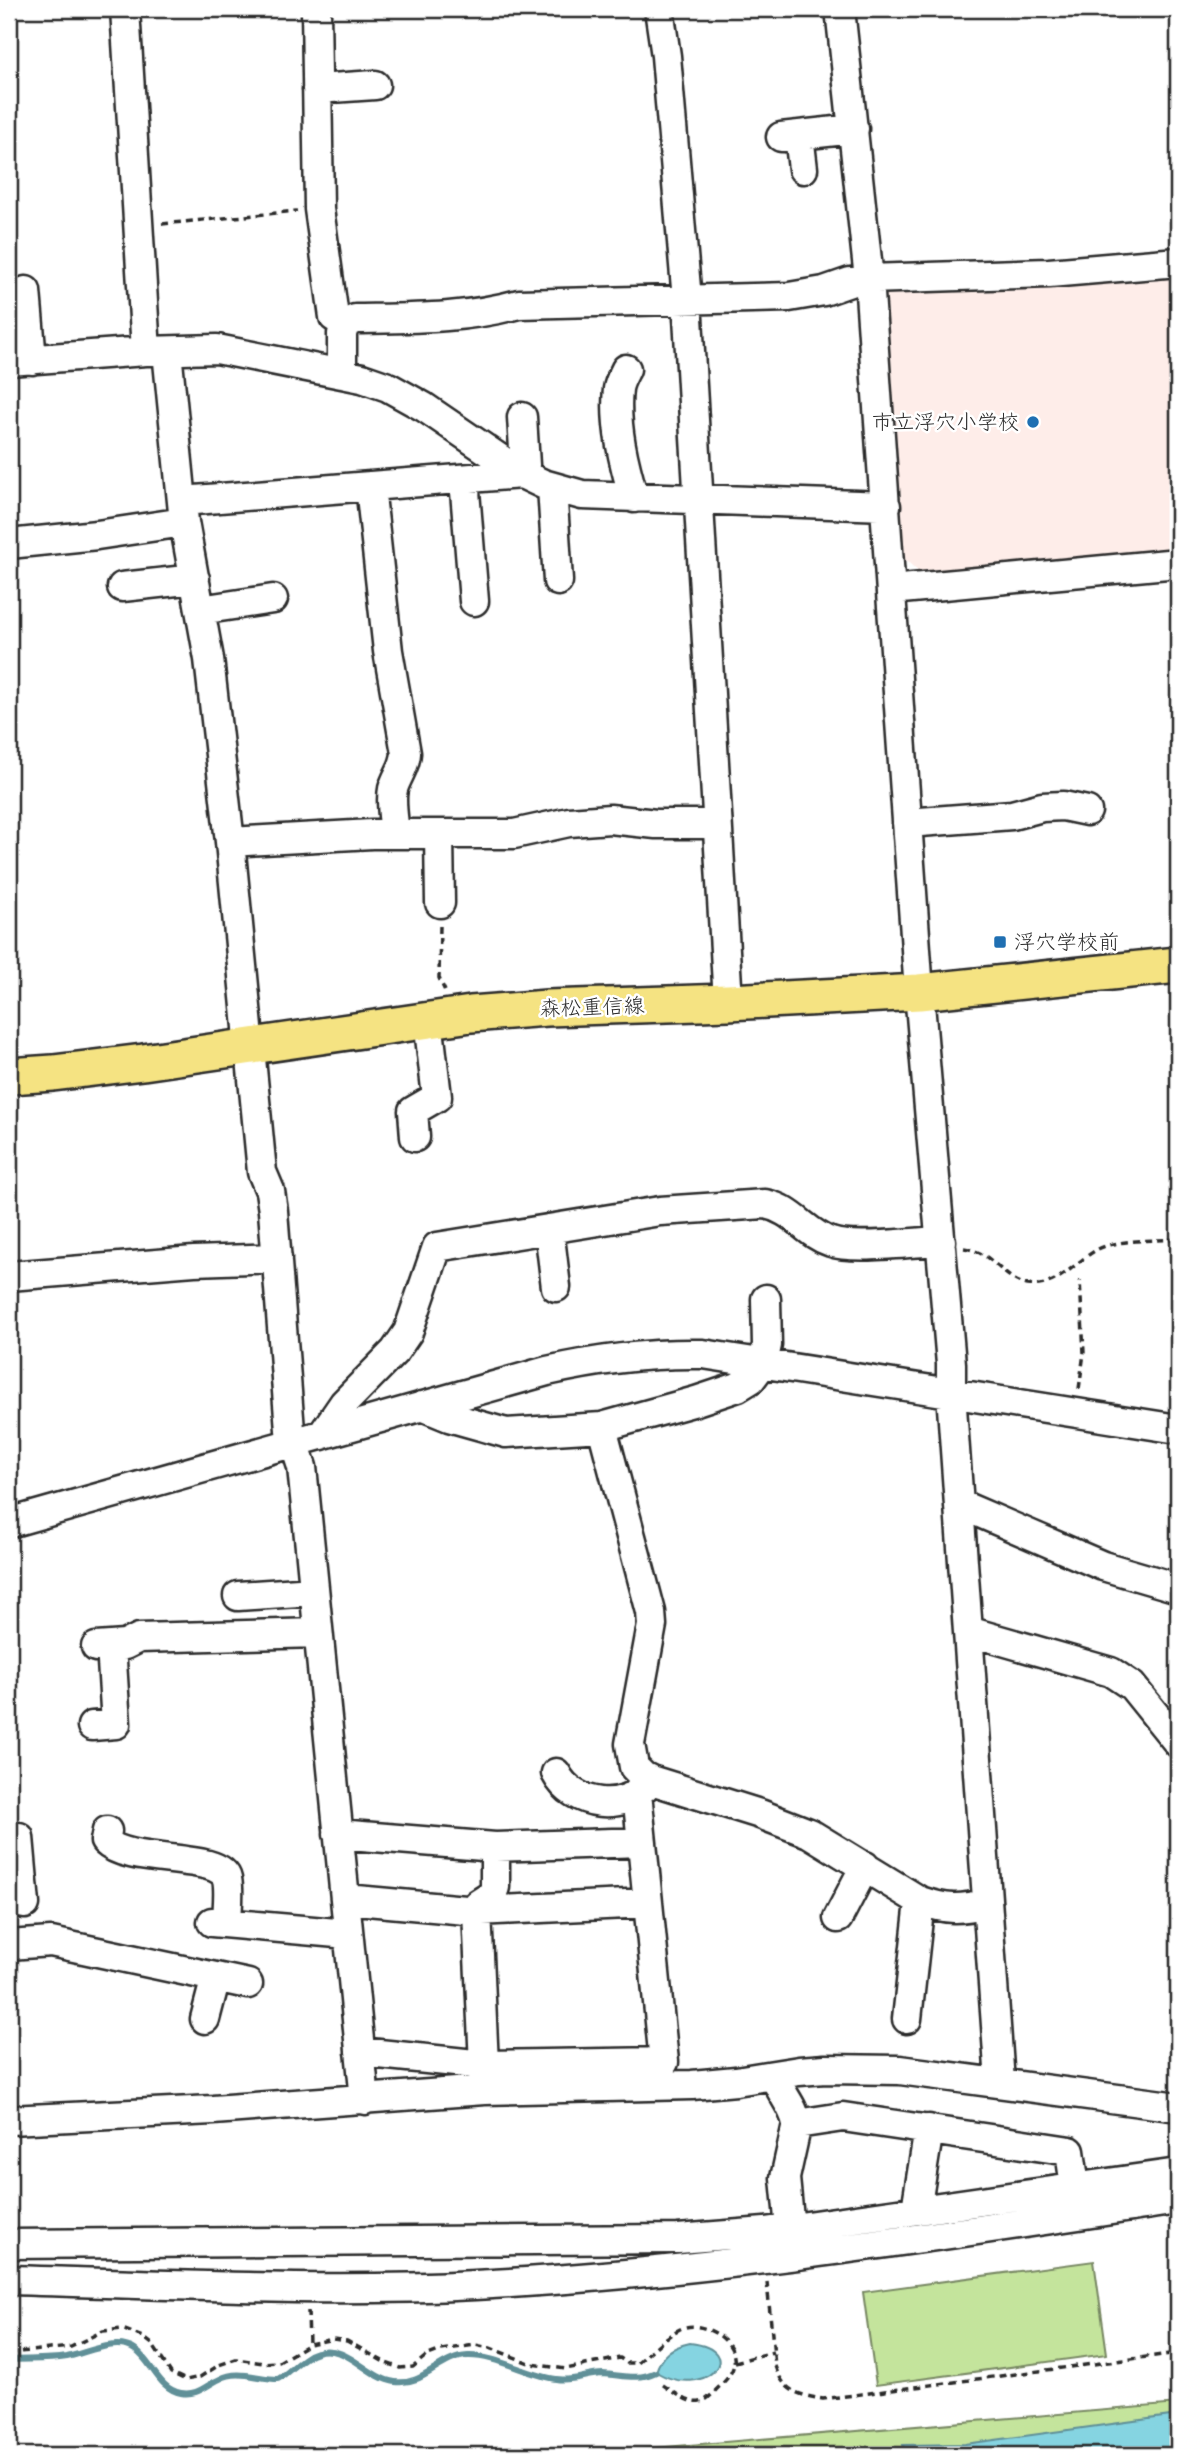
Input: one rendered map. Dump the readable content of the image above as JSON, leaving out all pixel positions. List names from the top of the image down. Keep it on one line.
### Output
{"streets":{"main road":["森松重信線"]},"places":{"other":["市立浮穴小学校"],"transit":["浮穴学校前"]}}
